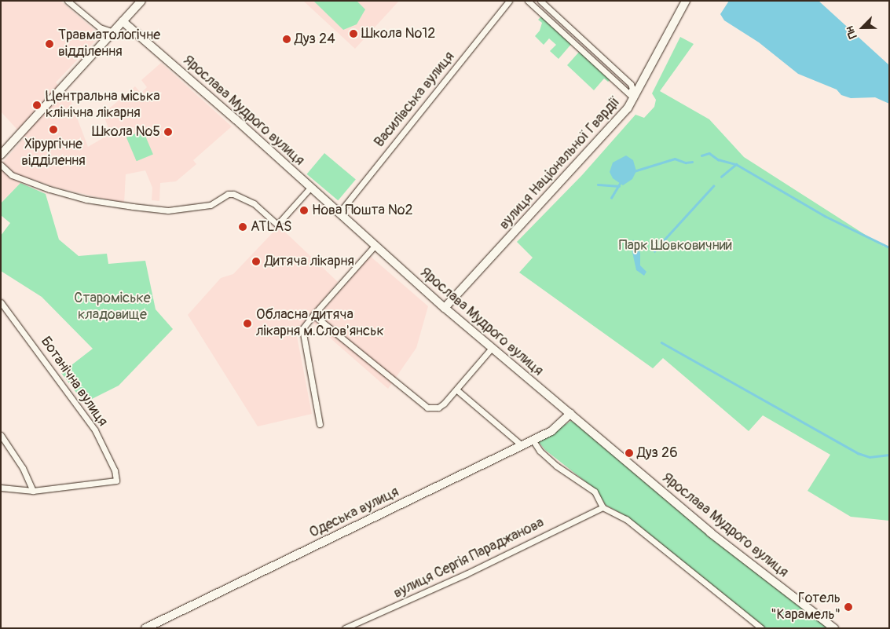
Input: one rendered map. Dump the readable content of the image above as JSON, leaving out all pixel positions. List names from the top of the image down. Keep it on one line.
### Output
{"streets":{"street":["Василівська вулиця","Ярослава Мудрого вулиця","вулиця Національної Гвардії","Ботанічна вулиця","Одеська вулиця","вулиця Сергія Параджанова"]},"crossings":[["Василівська вулиця","Ярослава Мудрого вулиця"],["Ярослава Мудрого вулиця","вулиця Національної Гвардії"],["Ярослава Мудрого вулиця","Одеська вулиця"]],"parks":["Парк Шовковичний","Староміське кладовище"],"places":["Школа №12","Дуз 24","Травматологічне відділення","Центральна міська клінічна лікарня","Хірургічне відділення","Школа №5","Нова Пошта №2","ATLAS","Дитяча лікарня","Обласна дитяча лікарня м.Слов'янськ","Дуз 26","Готель \"Карамель\""],"north":"bottom left"}
